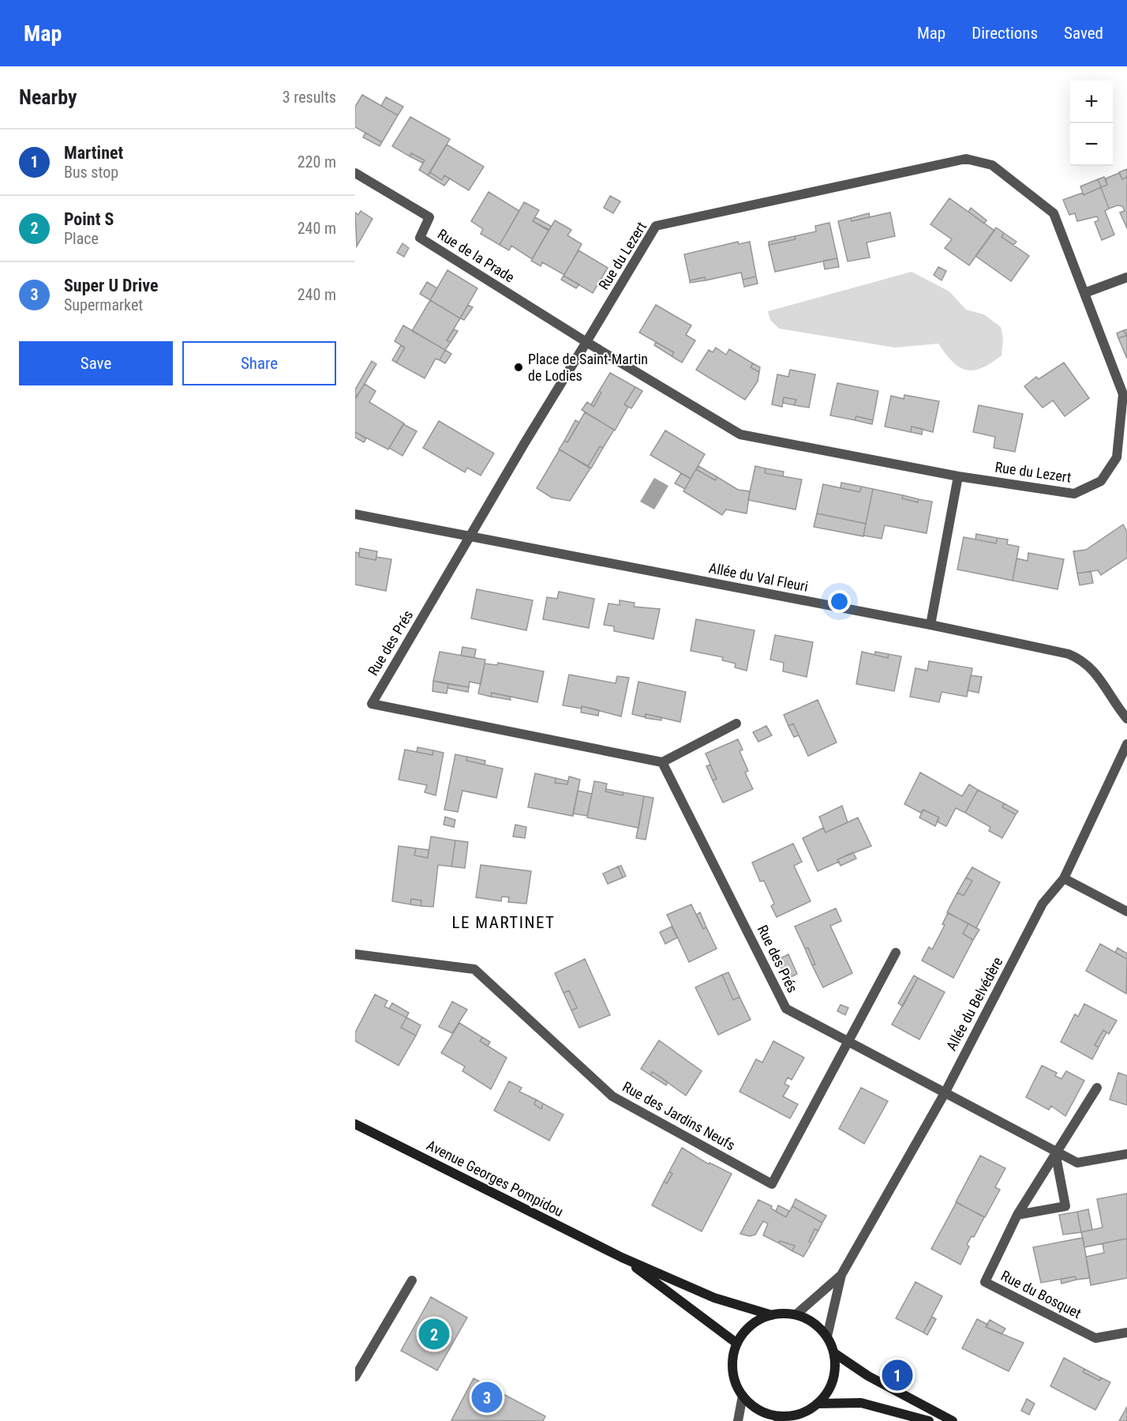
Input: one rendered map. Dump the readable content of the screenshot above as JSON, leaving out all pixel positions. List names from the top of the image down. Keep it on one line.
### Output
{"streets":{"main road":["Avenue Georges Pompidou"],"street":["Rue de la Prade","Rue du Lezert","Allée du Val Fleuri","Rue des Prés","Allée du Belvédère","Rue des Jardins Neufs","Rue du Bosquet"]},"crossings":[["Rue de la Prade","Rue du Lezert"],["Rue de la Prade","Rue des Prés"],["Rue du Lezert","Rue des Prés"],["Allée du Val Fleuri","Rue des Prés"],["Rue des Prés","Allée du Belvédère"],["Rue des Prés","Rue des Jardins Neufs"]],"districts":["LE MARTINET"],"places":["Place de Saint-Martin de Lodies"],"page":{"header":"Map","nav":["Map","Directions","Saved"],"heading":["Nearby","3 results"],"map_buttons":["+","−"],"list":[{"mark":"1","name":"Martinet","note":"Bus stop","value":"220 m"},{"mark":"2","name":"Point S","note":"Place","value":"240 m"},{"mark":"3","name":"Super U Drive","note":"Supermarket","value":"240 m"}],"buttons":["Save","Share"],"pins":["2","1","3"]}}
